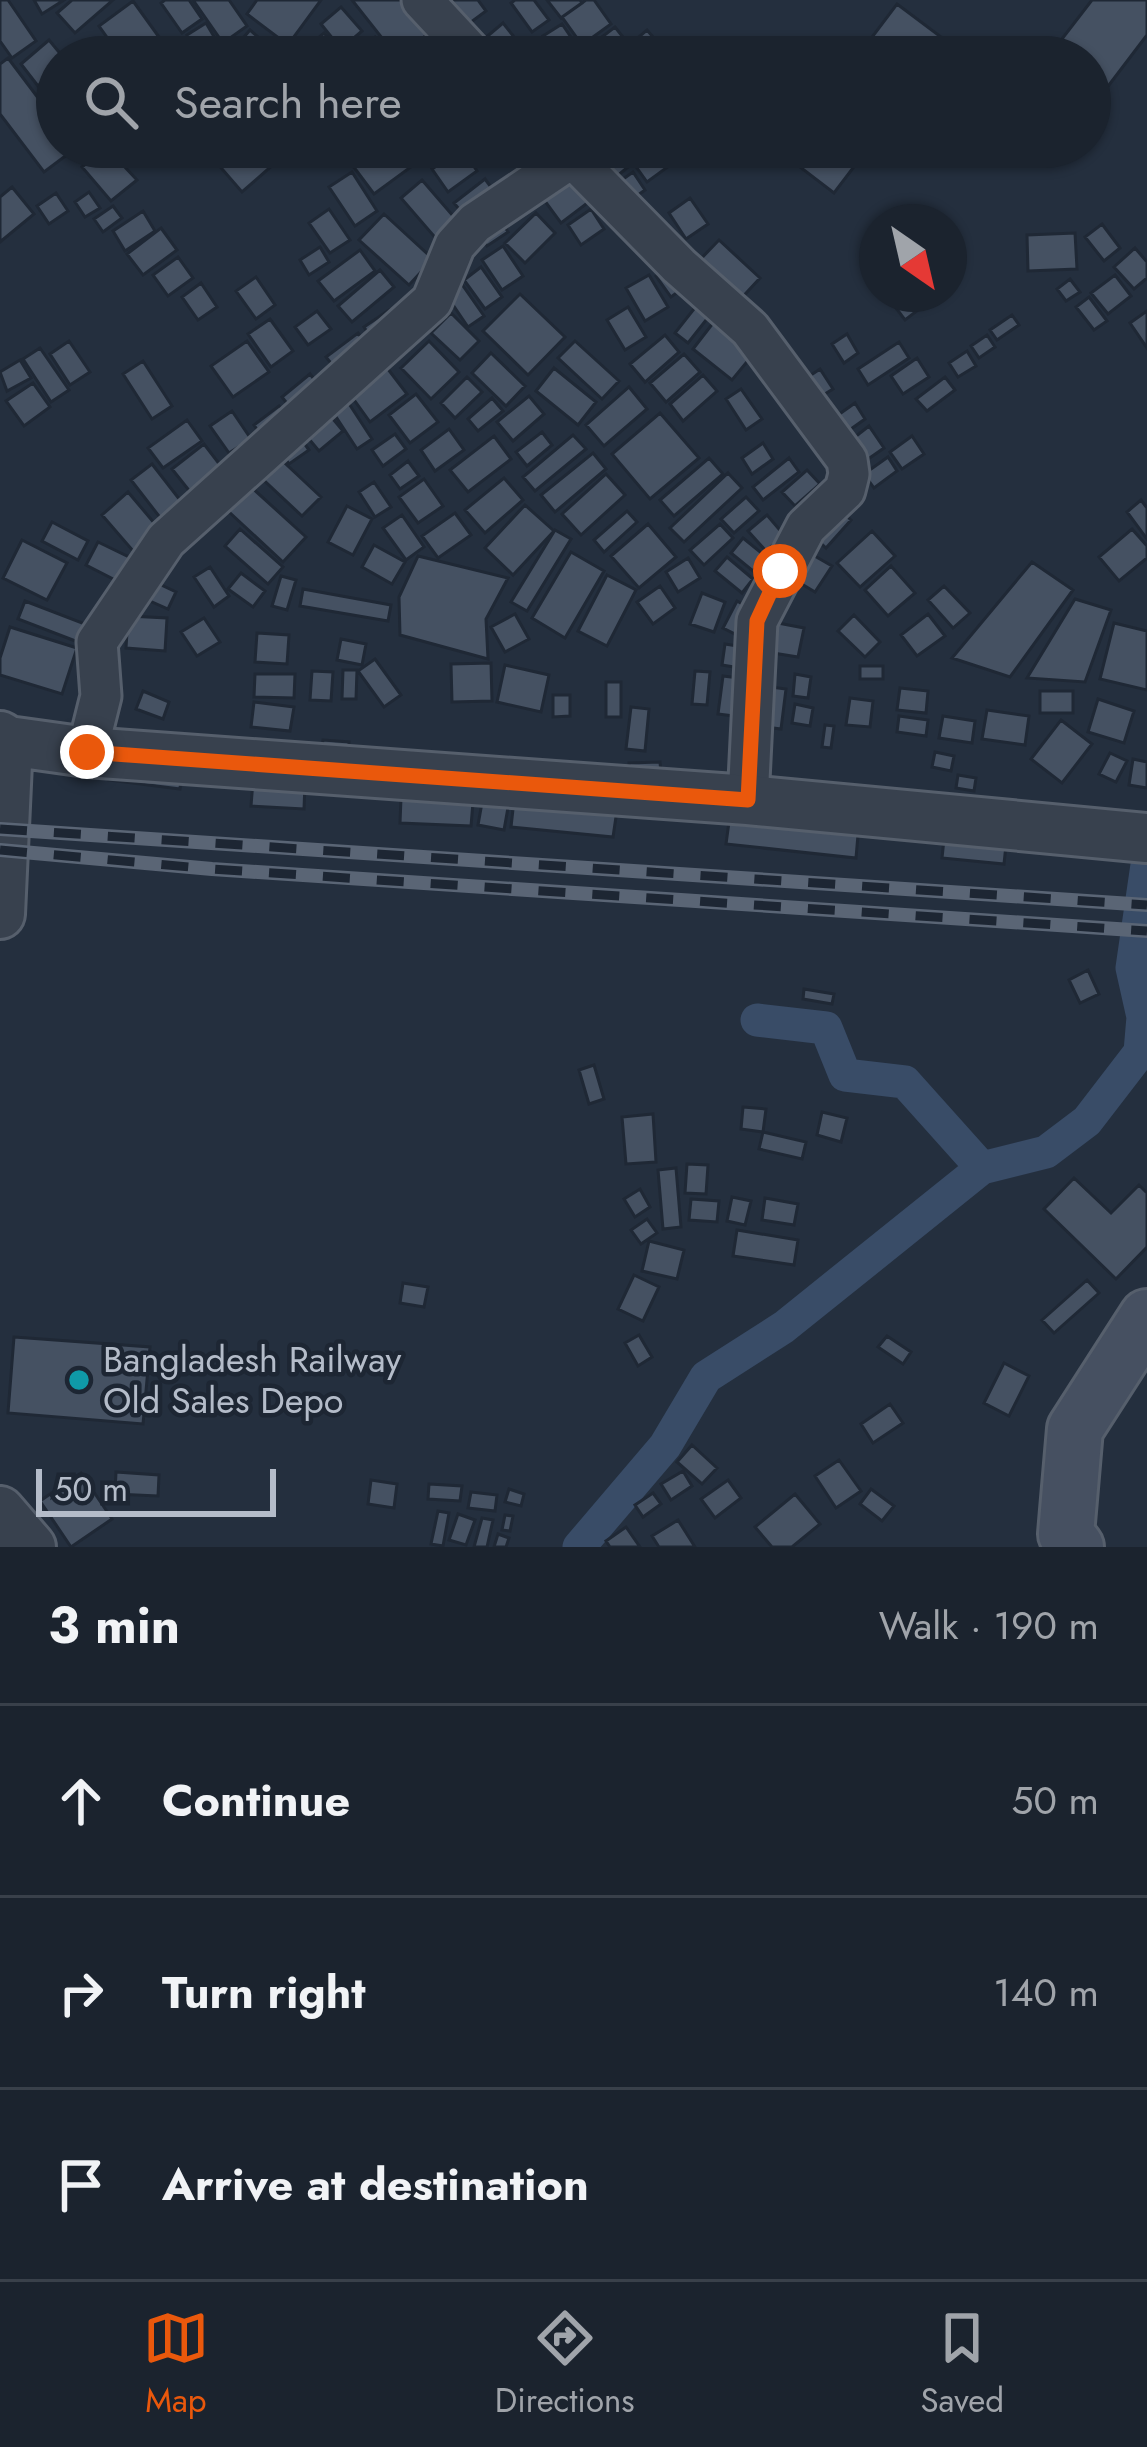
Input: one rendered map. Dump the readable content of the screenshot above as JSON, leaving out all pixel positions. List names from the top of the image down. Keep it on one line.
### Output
{"places":["Bangladesh Railway Old Sales Depo"],"scale_bar":"50 m","north":"bottom right","page":{"search":"Search here","scale":"50 m","heading":["3 min","Walk · 190 m"],"list":[["Continue","50 m"],["Turn right","140 m"],"Arrive at destination"],"nav":["Map","Directions","Saved"]}}
